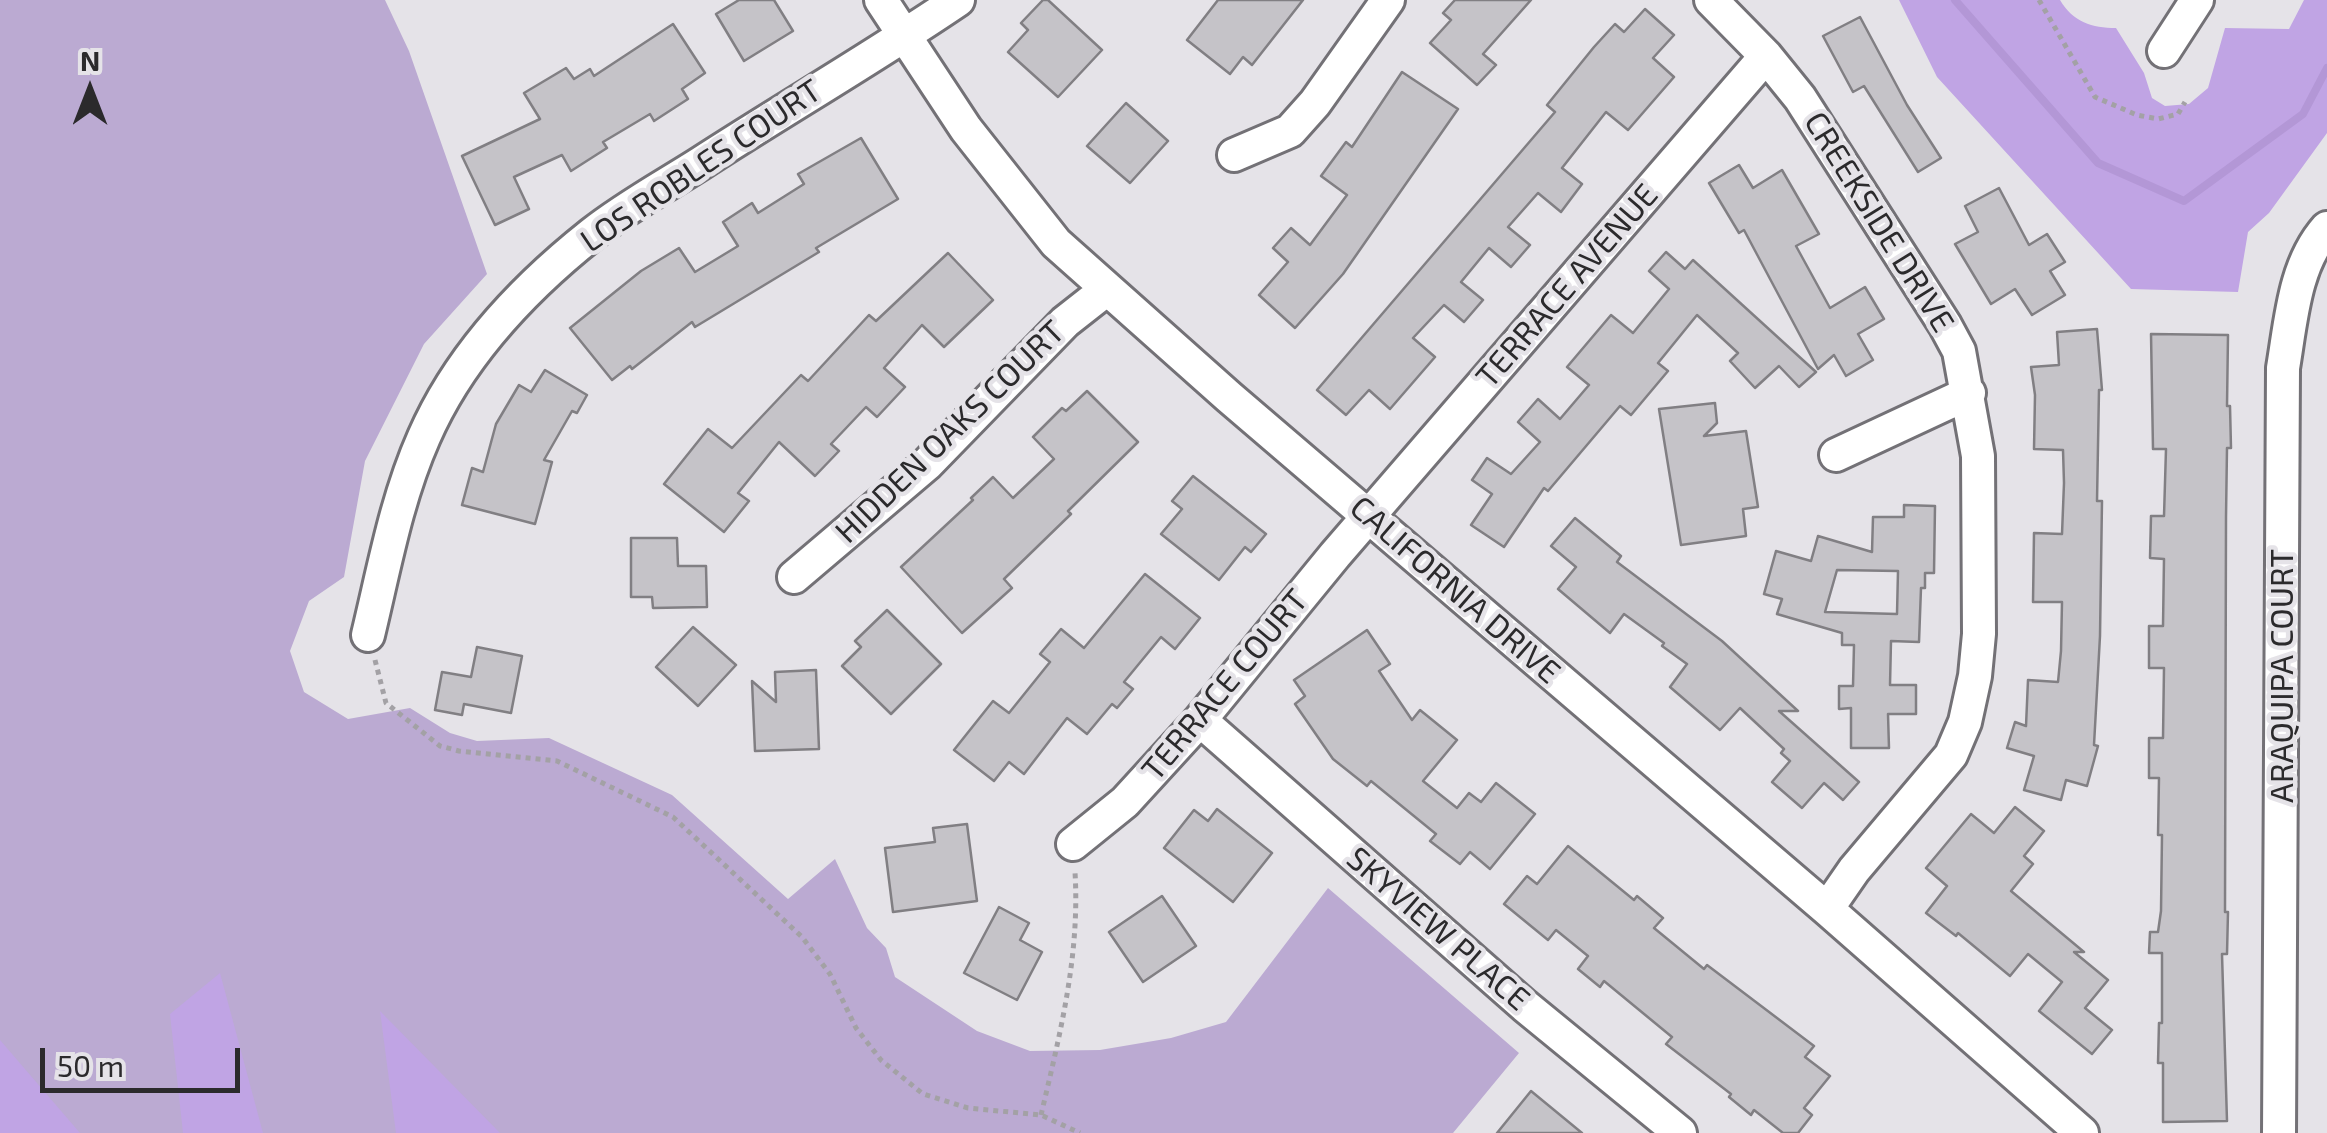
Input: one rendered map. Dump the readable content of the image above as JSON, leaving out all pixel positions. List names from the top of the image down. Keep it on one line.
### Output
{"streets":{"street":["LOS ROBLES COURT","CREEKSIDE DRIVE","TERRACE AVENUE","HIDDEN OAKS COURT","CALIFORNIA DRIVE","ARAQUIPA COURT","TERRACE COURT","SKYVIEW PLACE"]},"crossings":[["LOS ROBLES COURT","CALIFORNIA DRIVE"],["CREEKSIDE DRIVE","TERRACE AVENUE"],["CREEKSIDE DRIVE","CALIFORNIA DRIVE"],["TERRACE AVENUE","CALIFORNIA DRIVE"],["TERRACE AVENUE","TERRACE COURT"],["HIDDEN OAKS COURT","CALIFORNIA DRIVE"],["CALIFORNIA DRIVE","TERRACE COURT"],["TERRACE COURT","SKYVIEW PLACE"]],"scale_bar":"50 m","north":"top"}
